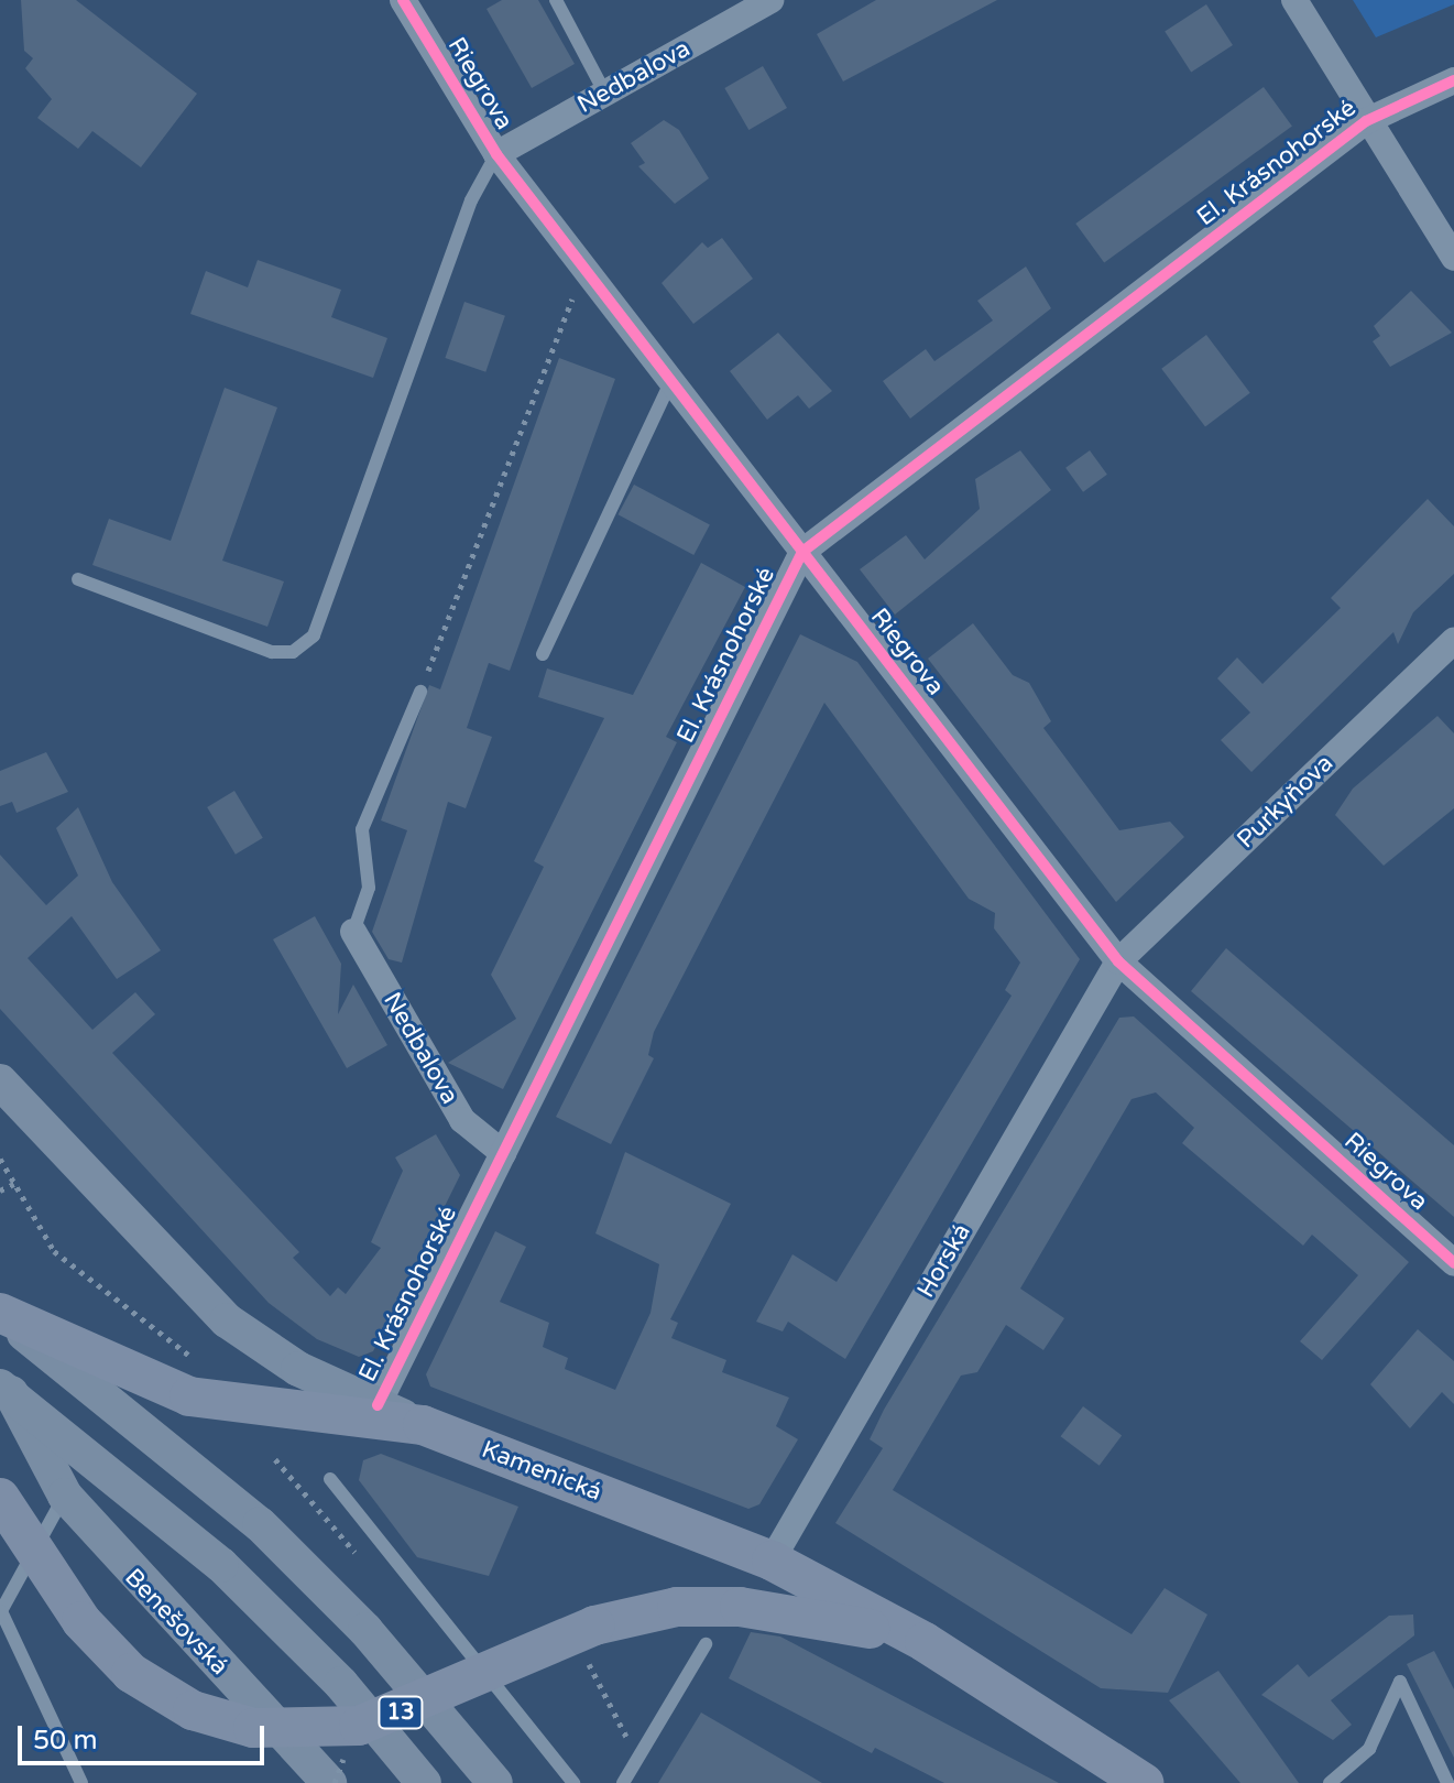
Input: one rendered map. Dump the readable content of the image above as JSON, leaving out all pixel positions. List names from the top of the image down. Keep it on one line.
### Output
{"streets":{"main road":["Kamenická","Benešovská","13"],"street":["Nedbalova","Riegrova","El. Krásnohorské","Purkyňova","Horská"]},"crossings":[["Nedbalova","Riegrova"],["Nedbalova","El. Krásnohorské"],["Riegrova","El. Krásnohorské"],["Riegrova","Purkyňova"],["Riegrova","Horská"],["El. Krásnohorské","Kamenická"],["Purkyňova","Horská"],["Horská","Kamenická"],["Kamenická","13"]],"scale_bar":"50 m"}
